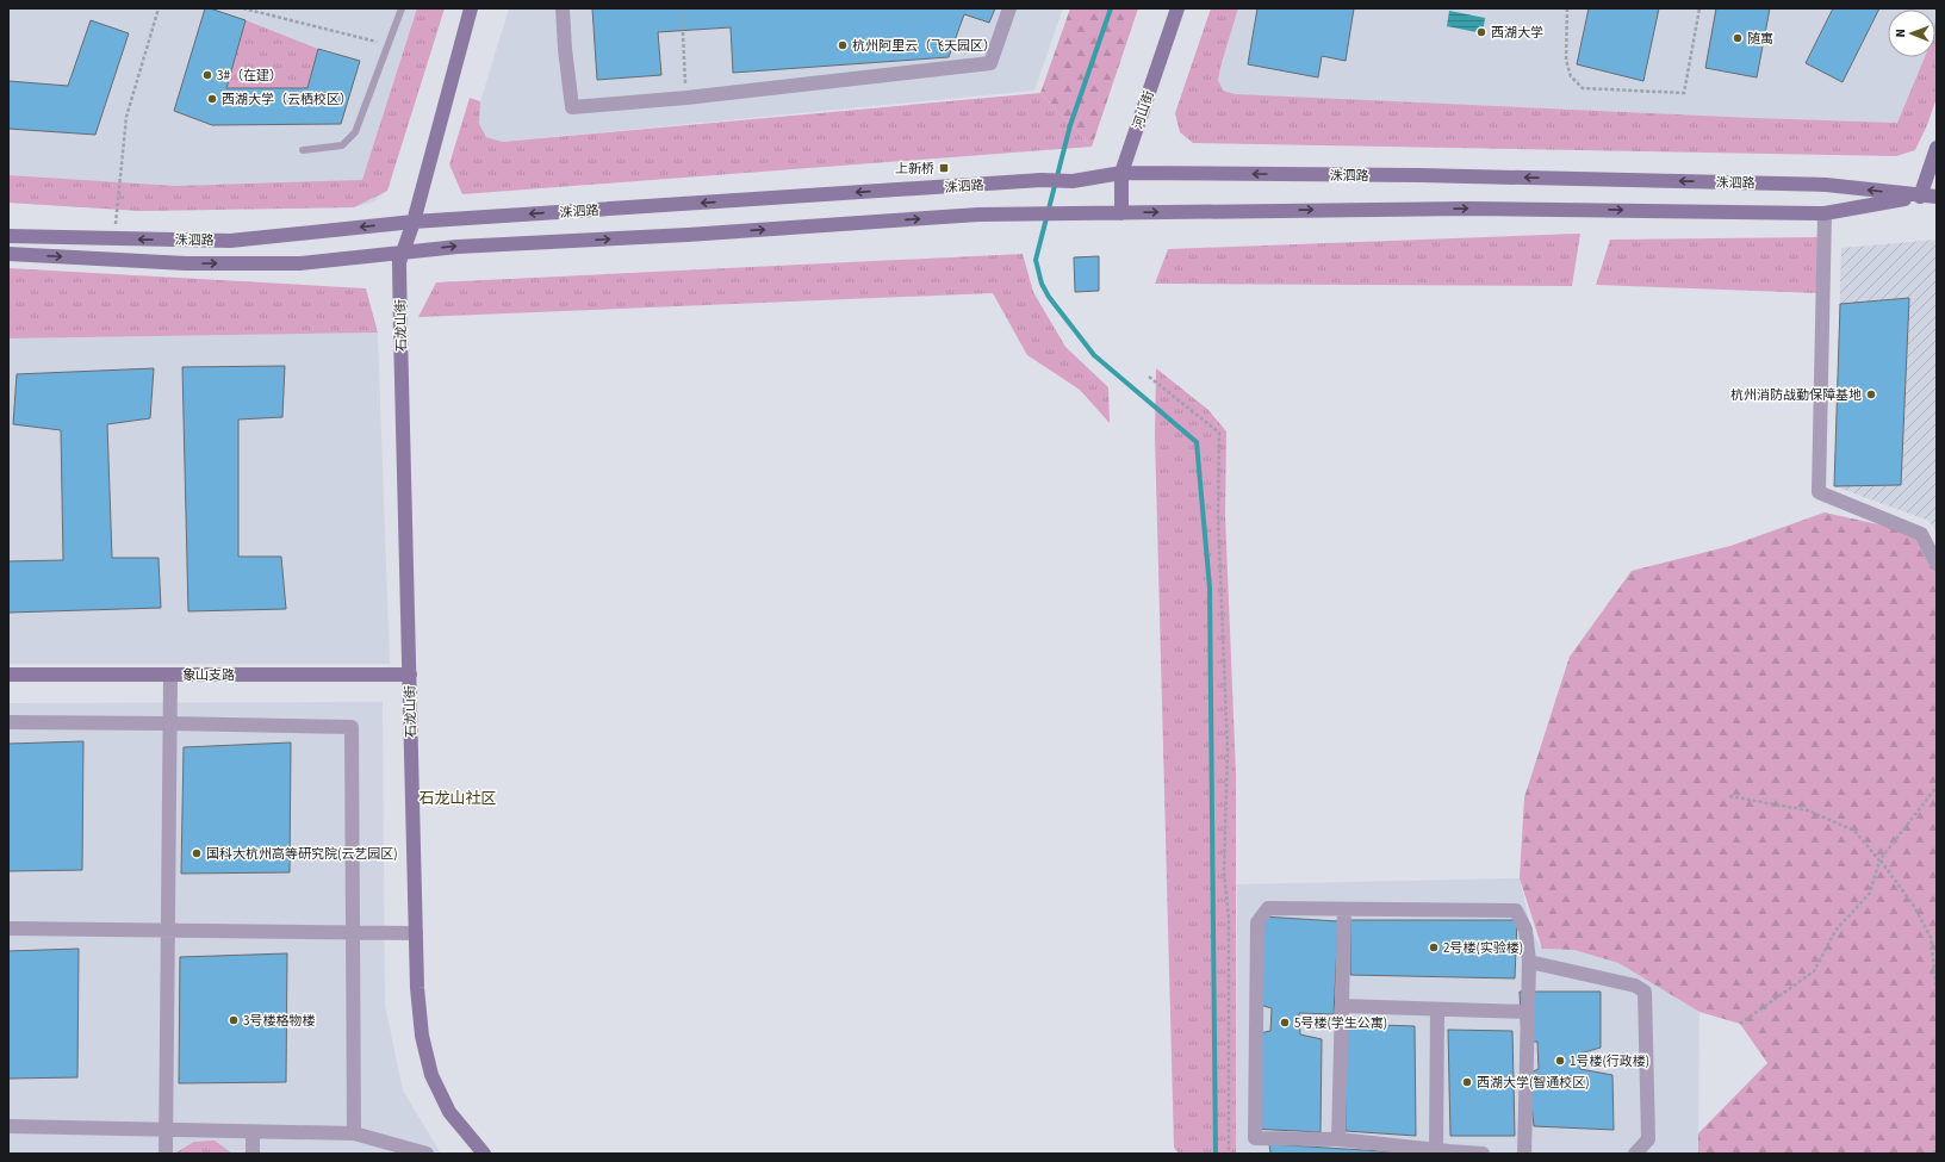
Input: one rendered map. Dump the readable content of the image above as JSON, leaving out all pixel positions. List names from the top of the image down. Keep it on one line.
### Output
{"streets":{"street":["河山街","洙泗路","石龙山街","象山支路"]},"crossings":[["河山街","洙泗路"],["洙泗路","石龙山街"],["石龙山街","象山支路"]],"districts":["石龙山社区"],"places":{"other":["西湖大学","随寓","杭州阿里云（飞天园区）","3#（在建）","西湖大学（云栖校区）","杭州消防战勤保障基地","国科大杭州高等研究院(云艺园区)","2号楼(实验楼)","3号楼格物楼","5号楼(学生公寓)","1号楼(行政楼)","西湖大学(智通校区)"],"transit":["上新桥"]},"north":"left"}
